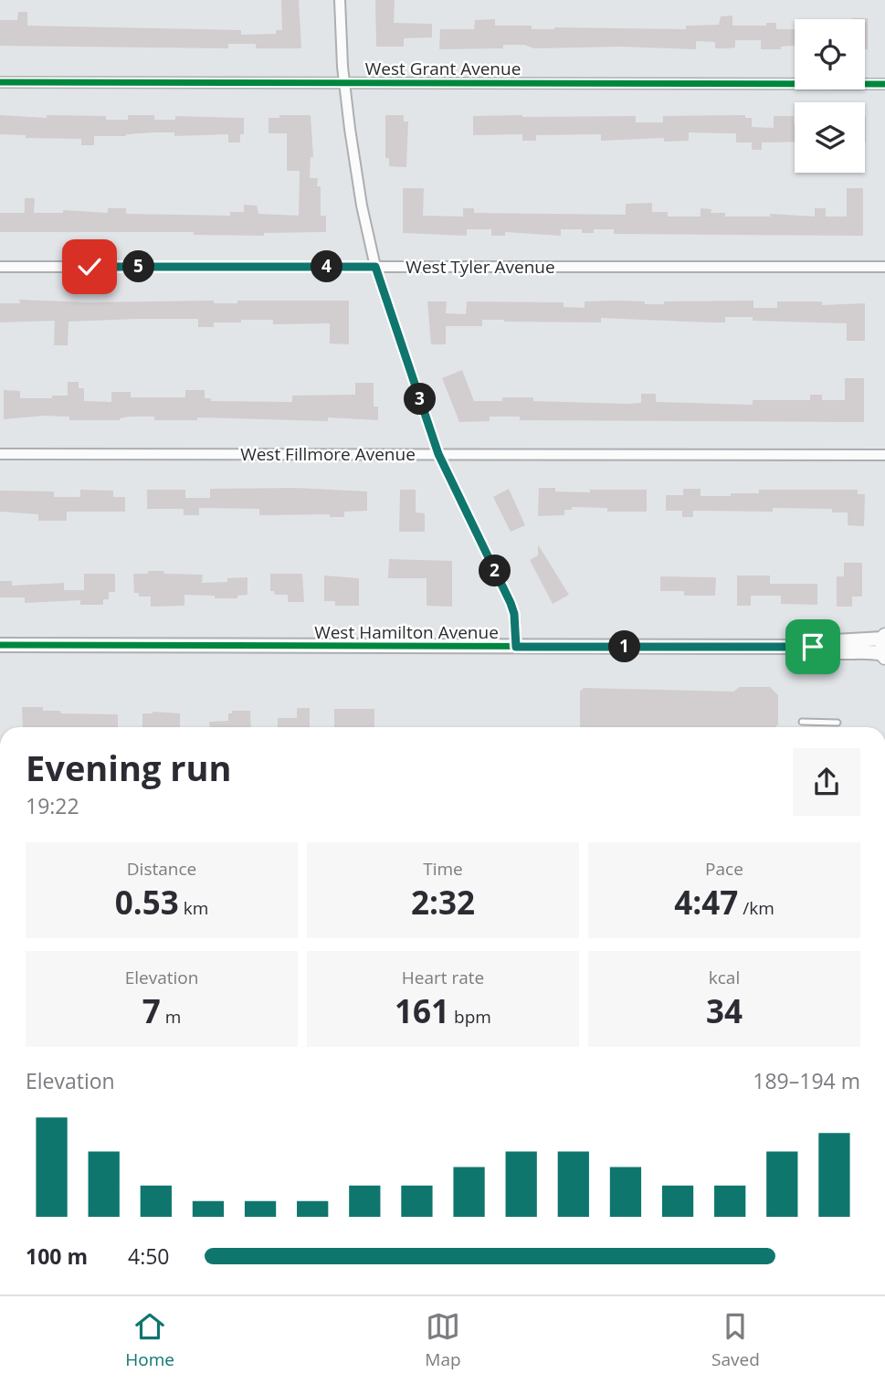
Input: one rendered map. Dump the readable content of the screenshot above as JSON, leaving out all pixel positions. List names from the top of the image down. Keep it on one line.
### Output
{"streets":{"street":["West Grant Avenue","West Tyler Avenue","West Fillmore Avenue","West Hamilton Avenue"]},"page":{"pins":["4","5","3","2","1"],"heading":["Evening run","19:22"],"stats":[["Distance","0.53 km"],["Time","2:32"],["Pace","4:47 /km"],["Elevation","7 m"],["Heart rate","161 bpm"],["kcal","34"]],"chart":["Elevation","189–194 m"],"list":[{"name":"100 m","note":"4:50"}],"tabs":["Home","Map","Saved"]}}
